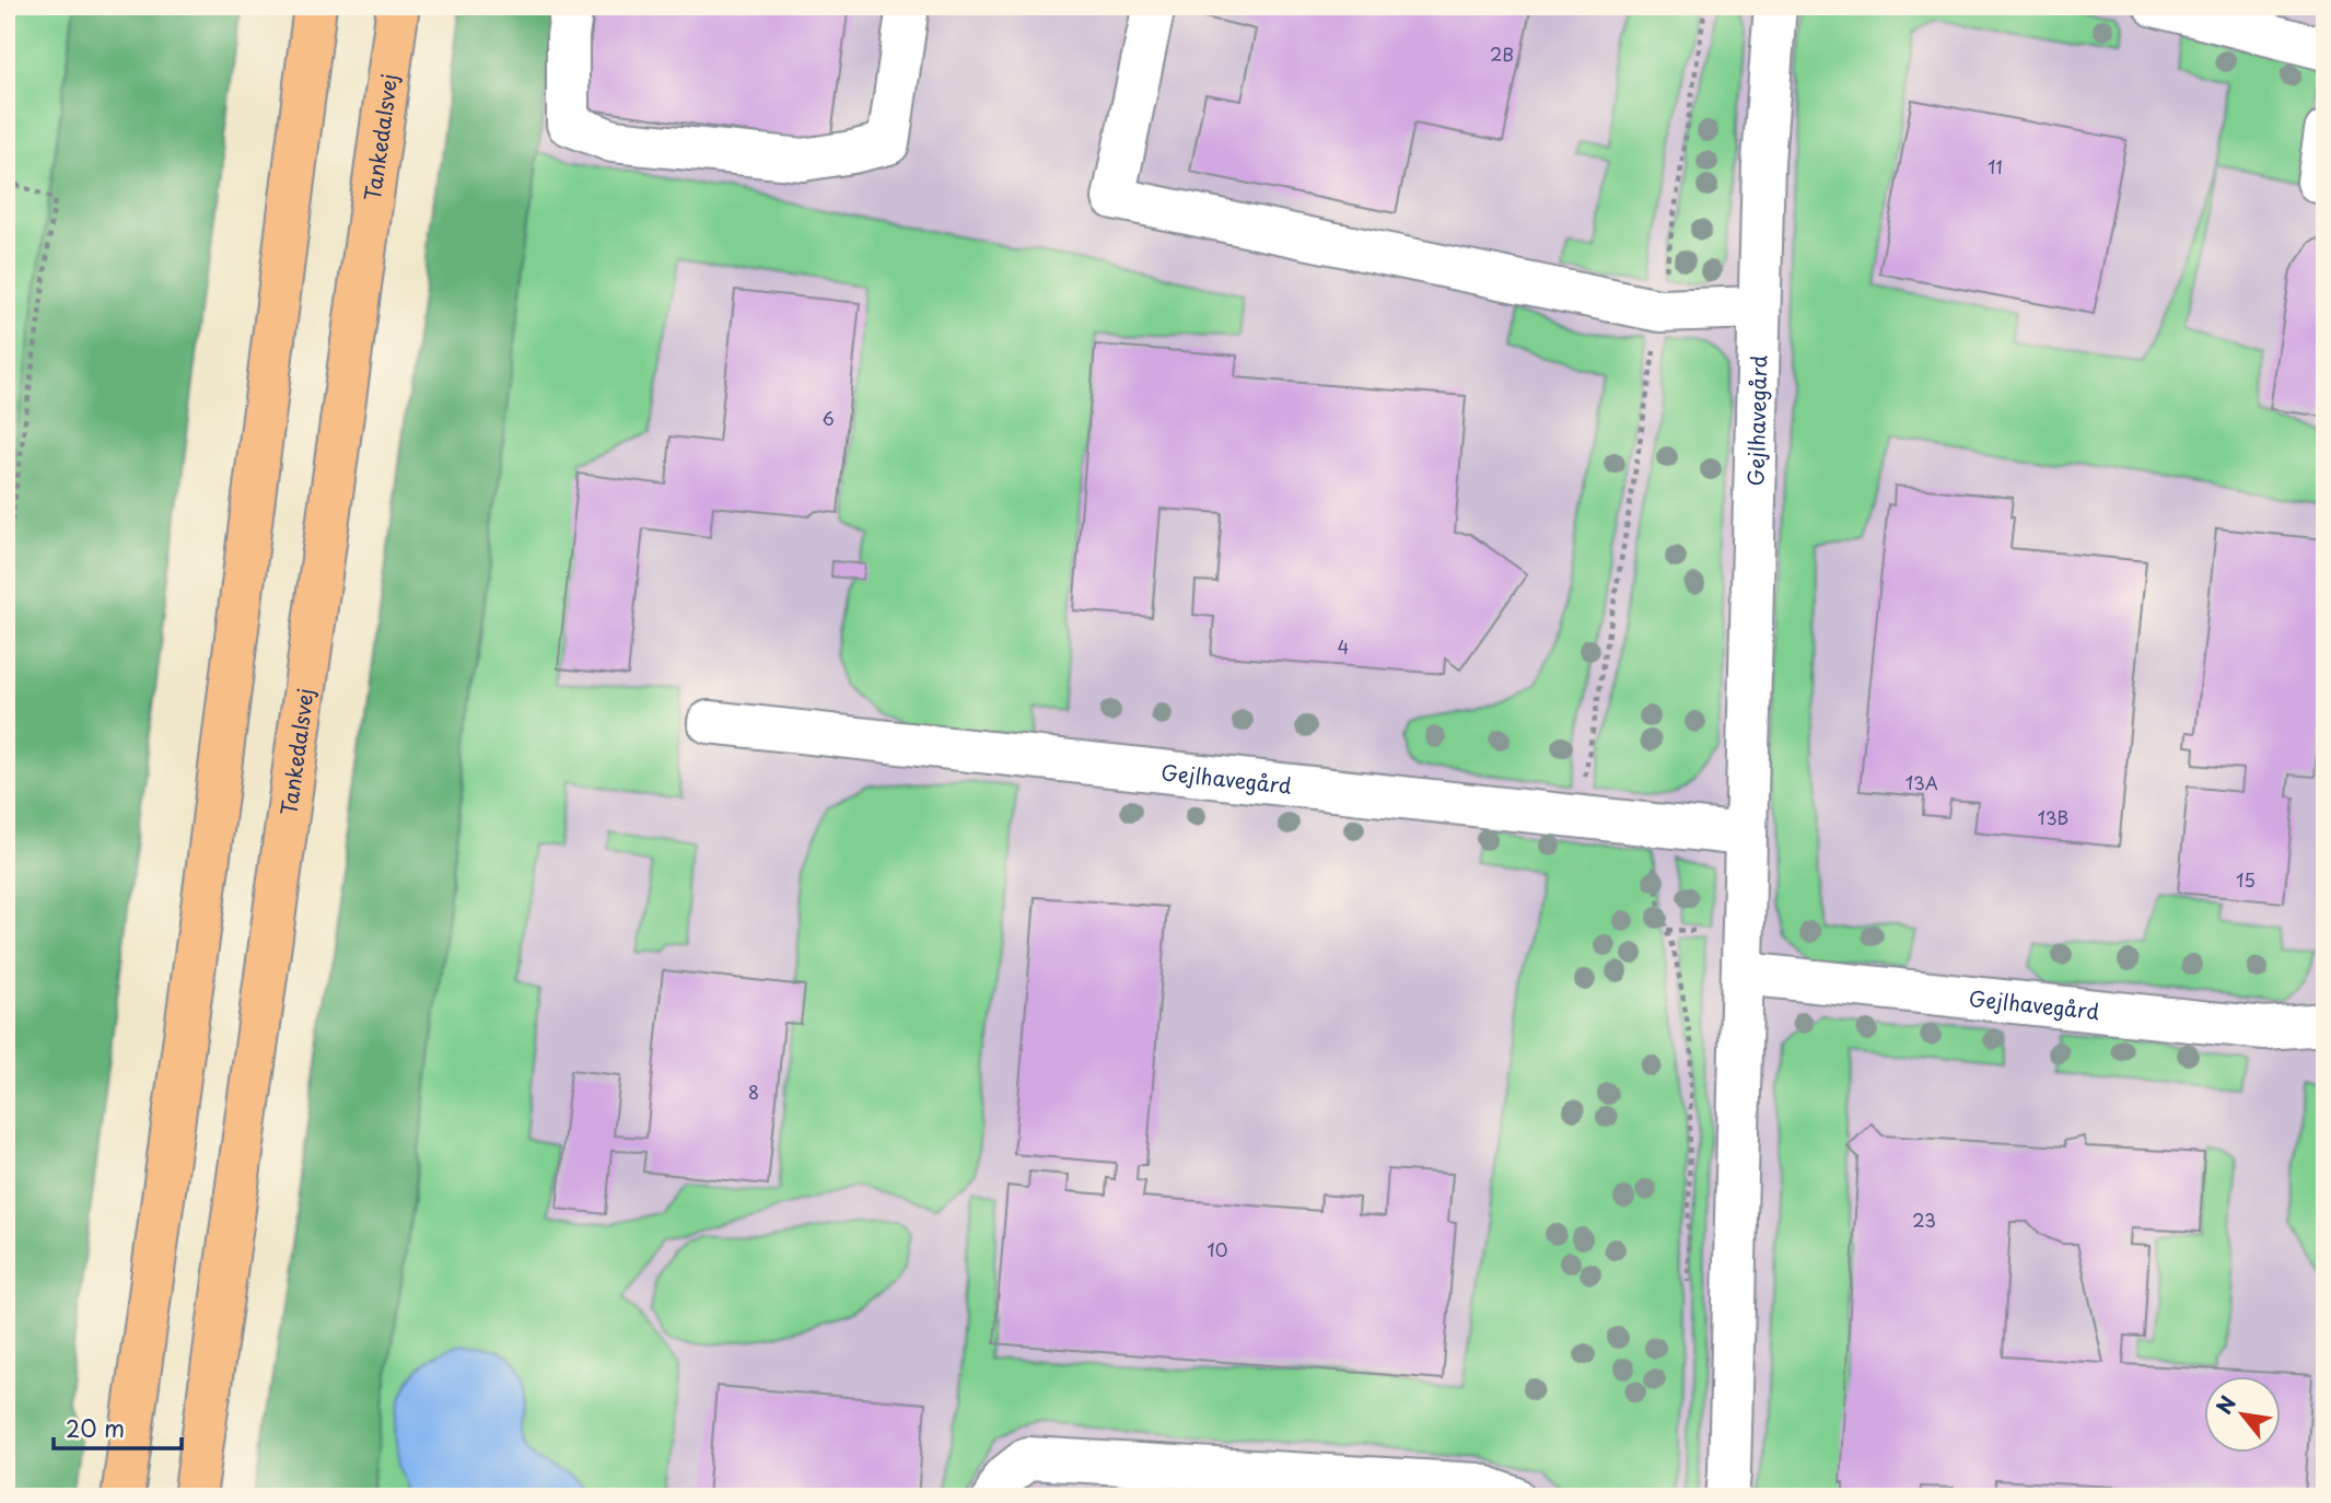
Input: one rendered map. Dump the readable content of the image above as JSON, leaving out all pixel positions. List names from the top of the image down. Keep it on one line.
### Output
{"streets":{"highway":["Tankedalsvej"],"street":["Gejlhavegård"]},"house_numbers":["2B","11","6","4","13A","13B","15","8","23","10"],"scale_bar":"20 m","north":"top left"}
